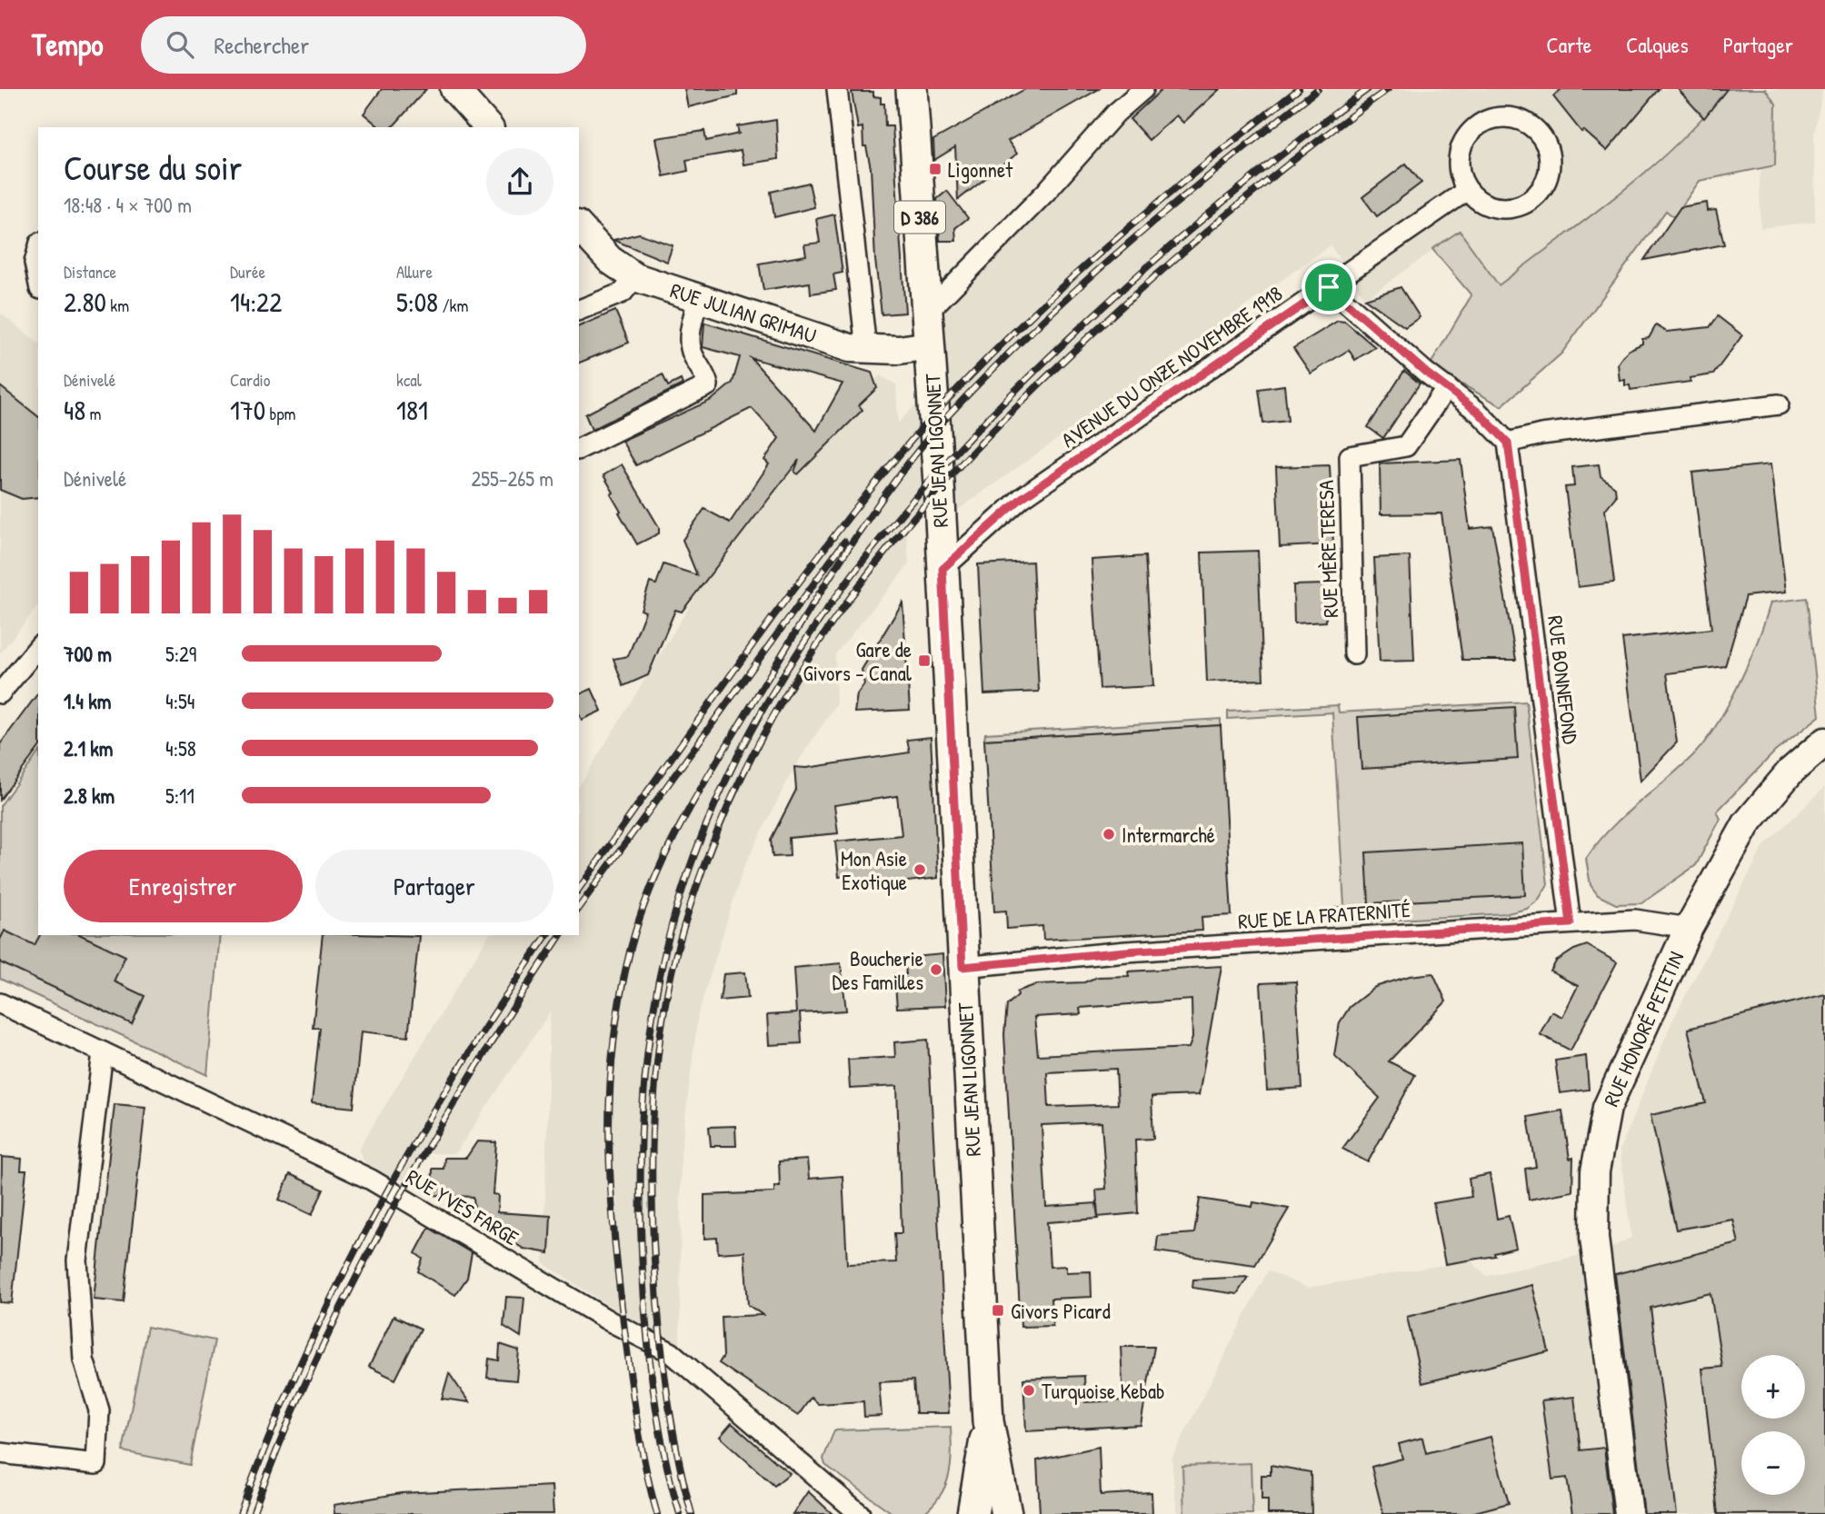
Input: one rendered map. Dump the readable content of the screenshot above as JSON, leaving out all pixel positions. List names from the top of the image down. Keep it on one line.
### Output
{"streets":{"main road":["D 386","RUE JEAN LIGONNET"],"street":["RUE JULIAN GRIMAU","AVENUE DU ONZE NOVEMBRE 1918","RUE MÈRE TERESA","RUE BONNEFOND","RUE DE LA FRATERNITÉ","RUE HONORÉ PETETIN","RUE YVES FARGE"]},"crossings":[["RUE JULIAN GRIMAU","RUE JEAN LIGONNET"],["AVENUE DU ONZE NOVEMBRE 1918","RUE JEAN LIGONNET"],["RUE JEAN LIGONNET","RUE DE LA FRATERNITÉ"],["RUE BONNEFOND","RUE DE LA FRATERNITÉ"],["RUE DE LA FRATERNITÉ","RUE HONORÉ PETETIN"]],"places":{"transit":["Ligonnet","Gare de Givors - Canal","Givors Picard"],"other":["Intermarché","Mon Asie Exotique","Boucherie Des Familles","Turquoise Kebab"]},"page":{"header":"Tempo","search":"Rechercher","nav":["Carte","Calques","Partager"],"heading":["Course du soir","18:48 · 4 × 700 m"],"stats":[["Distance","2.80 km"],["Durée","14:22"],["Allure","5:08 /km"],["Dénivelé","48 m"],["Cardio","170 bpm"],["kcal","181"]],"chart":["Dénivelé","255–265 m"],"list":[{"name":"700 m","note":"5:29"},{"name":"1.4 km","note":"4:54"},{"name":"2.1 km","note":"4:58"},{"name":"2.8 km","note":"5:11"}],"buttons":["Enregistrer","Partager"],"map_buttons":["+","−"]}}
